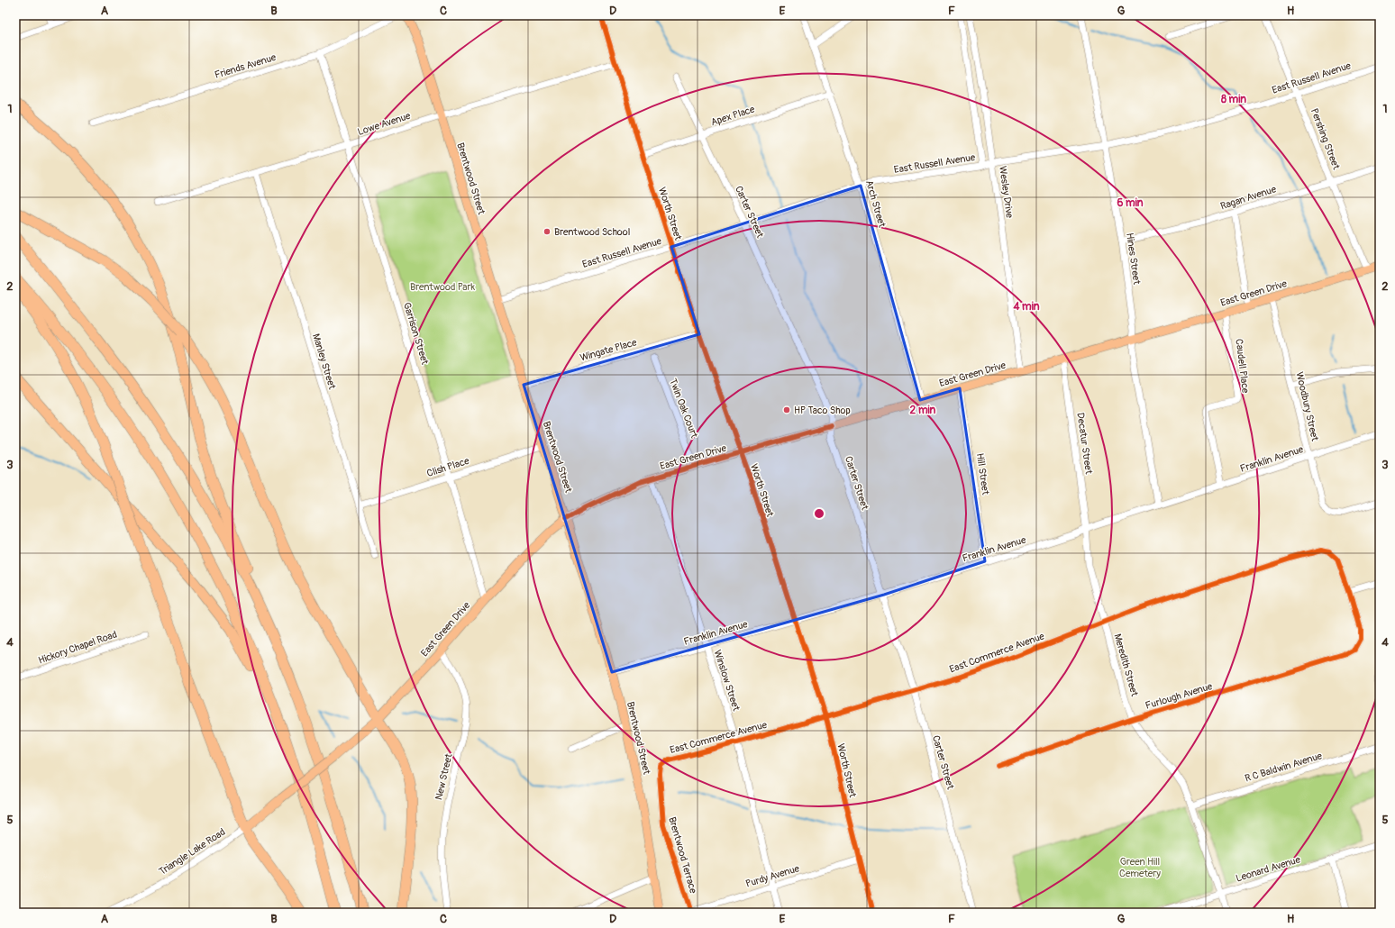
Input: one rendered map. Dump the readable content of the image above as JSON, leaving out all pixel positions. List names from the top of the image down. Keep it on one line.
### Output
{"streets":{"main road":["Brentwood Street","East Green Drive","Triangle Lake Road"],"street":["Friends Avenue","East Russell Avenue","Apex Place","Lowe Avenue","Pershing Street","Wesley Drive","Ragan Avenue","Arch Street","Carter Street","Worth Street","Hines Street","Garrison Street","Wingate Place","Manley Street","Caudell Place","Woodbury Street","Twin Oak Court","Decatur Street","Franklin Avenue","Clish Place","Hill Street","Hickory Chapel Road","East Commerce Avenue","Meredith Street","Winslow Street","Furlough Avenue","R C Baldwin Avenue","New Street","Brentwood Terrace","Leonard Avenue","Purdy Avenue"]},"crossings":[["Friends Avenue","Garrison Street"],["East Russell Avenue","Pershing Street"],["East Russell Avenue","Brentwood Street"],["East Russell Avenue","Wesley Drive"],["East Russell Avenue","Arch Street"],["East Russell Avenue","Carter Street"],["East Russell Avenue","Worth Street"],["East Russell Avenue","Hines Street"],["Apex Place","Arch Street"],["Apex Place","Carter Street"],["Apex Place","Worth Street"],["Lowe Avenue","Brentwood Street"],["Lowe Avenue","Worth Street"],["Lowe Avenue","Garrison Street"],["Lowe Avenue","Manley Street"],["Pershing Street","Ragan Avenue"],["Pershing Street","East Green Drive"],["Brentwood Street","East Green Drive"],["Brentwood Street","Wingate Place"],["Brentwood Street","Franklin Avenue"],["Brentwood Street","Clish Place"],["Wesley Drive","East Green Drive"],["Ragan Avenue","Hines Street"],["Arch Street","East Green Drive"],["Carter Street","East Green Drive"],["Carter Street","Franklin Avenue"],["Carter Street","East Commerce Avenue"],["Worth Street","East Green Drive"],["Worth Street","Wingate Place"],["Worth Street","Franklin Avenue"],["Worth Street","East Commerce Avenue"],["Worth Street","Purdy Avenue"],["Hines Street","East Green Drive"],["Hines Street","Franklin Avenue"],["East Green Drive","Garrison Street"],["East Green Drive","Caudell Place"],["East Green Drive","Woodbury Street"],["East Green Drive","Twin Oak Court"],["East Green Drive","Decatur Street"],["East Green Drive","Hill Street"],["East Green Drive","Winslow Street"],["East Green Drive","New Street"],["East Green Drive","Triangle Lake Road"],["Garrison Street","Clish Place"],["Manley Street","Clish Place"],["Caudell Place","Franklin Avenue"],["Woodbury Street","Franklin Avenue"],["Decatur Street","Franklin Avenue"],["Decatur Street","Meredith Street"],["Franklin Avenue","Hill Street"],["Franklin Avenue","Meredith Street"],["Franklin Avenue","Winslow Street"],["East Commerce Avenue","Meredith Street"],["East Commerce Avenue","Winslow Street"],["East Commerce Avenue","Furlough Avenue"],["East Commerce Avenue","Brentwood Terrace"],["Meredith Street","Furlough Avenue"],["Meredith Street","R C Baldwin Avenue"],["Meredith Street","Leonard Avenue"],["Winslow Street","Purdy Avenue"],["Brentwood Terrace","Purdy Avenue"]],"parks":["Brentwood Park","Green Hill Cemetery"],"places":["Brentwood School","HP Taco Shop"],"grid":{"columns":["A","B","C","D","E","F","G","H"],"rows":["1","2","3","4","5"]},"rings":["8 min","6 min","4 min","2 min"]}
